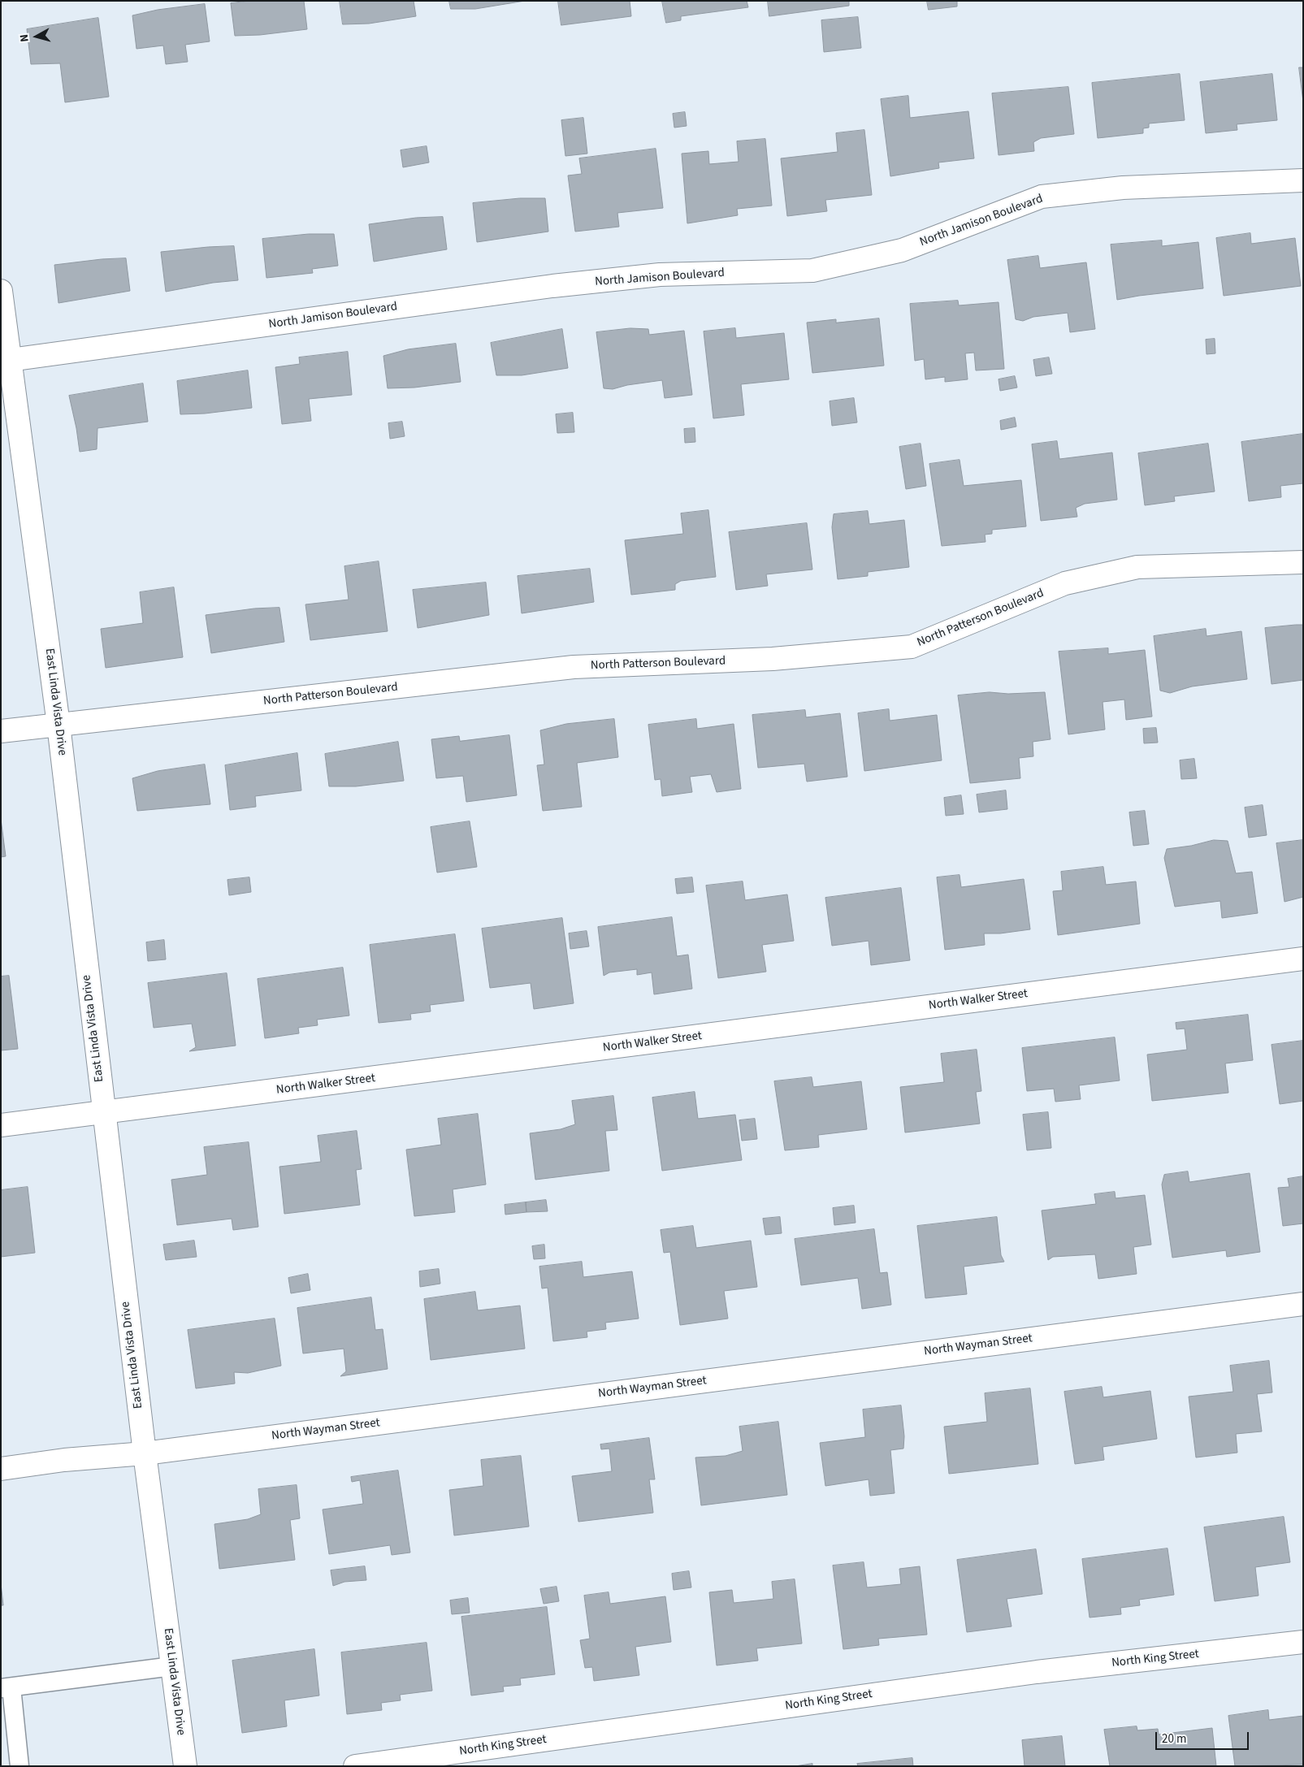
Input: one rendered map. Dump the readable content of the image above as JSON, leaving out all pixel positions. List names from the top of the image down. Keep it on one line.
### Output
{"streets":{"street":["North Jamison Boulevard","North Patterson Boulevard","East Linda Vista Drive","North Walker Street","North Wayman Street","North King Street"]},"crossings":[["North Jamison Boulevard","East Linda Vista Drive"],["North Patterson Boulevard","East Linda Vista Drive"],["East Linda Vista Drive","North Walker Street"],["East Linda Vista Drive","North Wayman Street"]],"scale_bar":"20 m","north":"left"}
